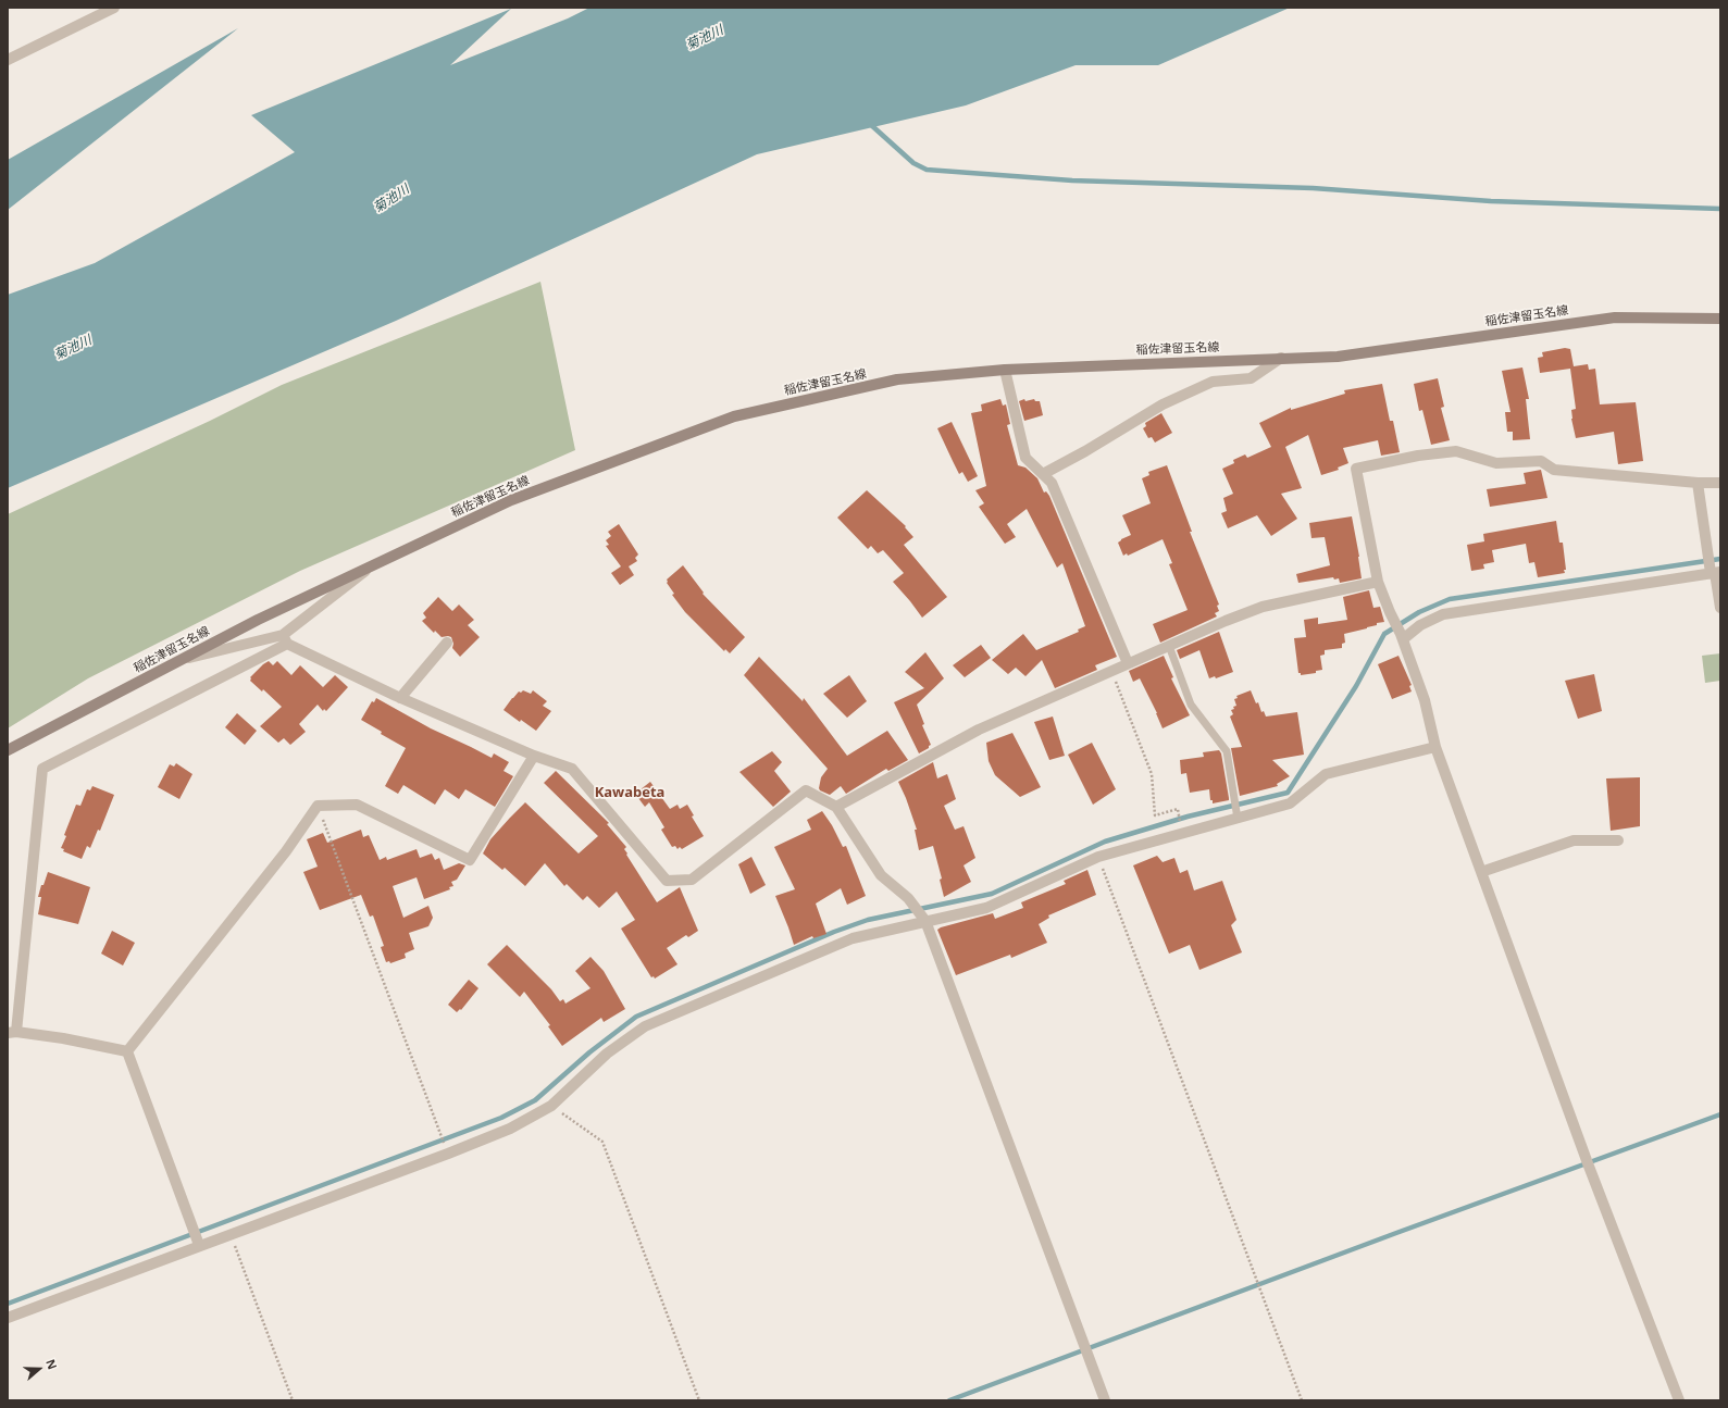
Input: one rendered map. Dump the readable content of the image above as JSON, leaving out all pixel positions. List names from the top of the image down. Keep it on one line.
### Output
{"streets":{"main road":["稲佐津留玉名線"]},"districts":["Kawabeta"],"water":["菊池川"],"north":"right"}
